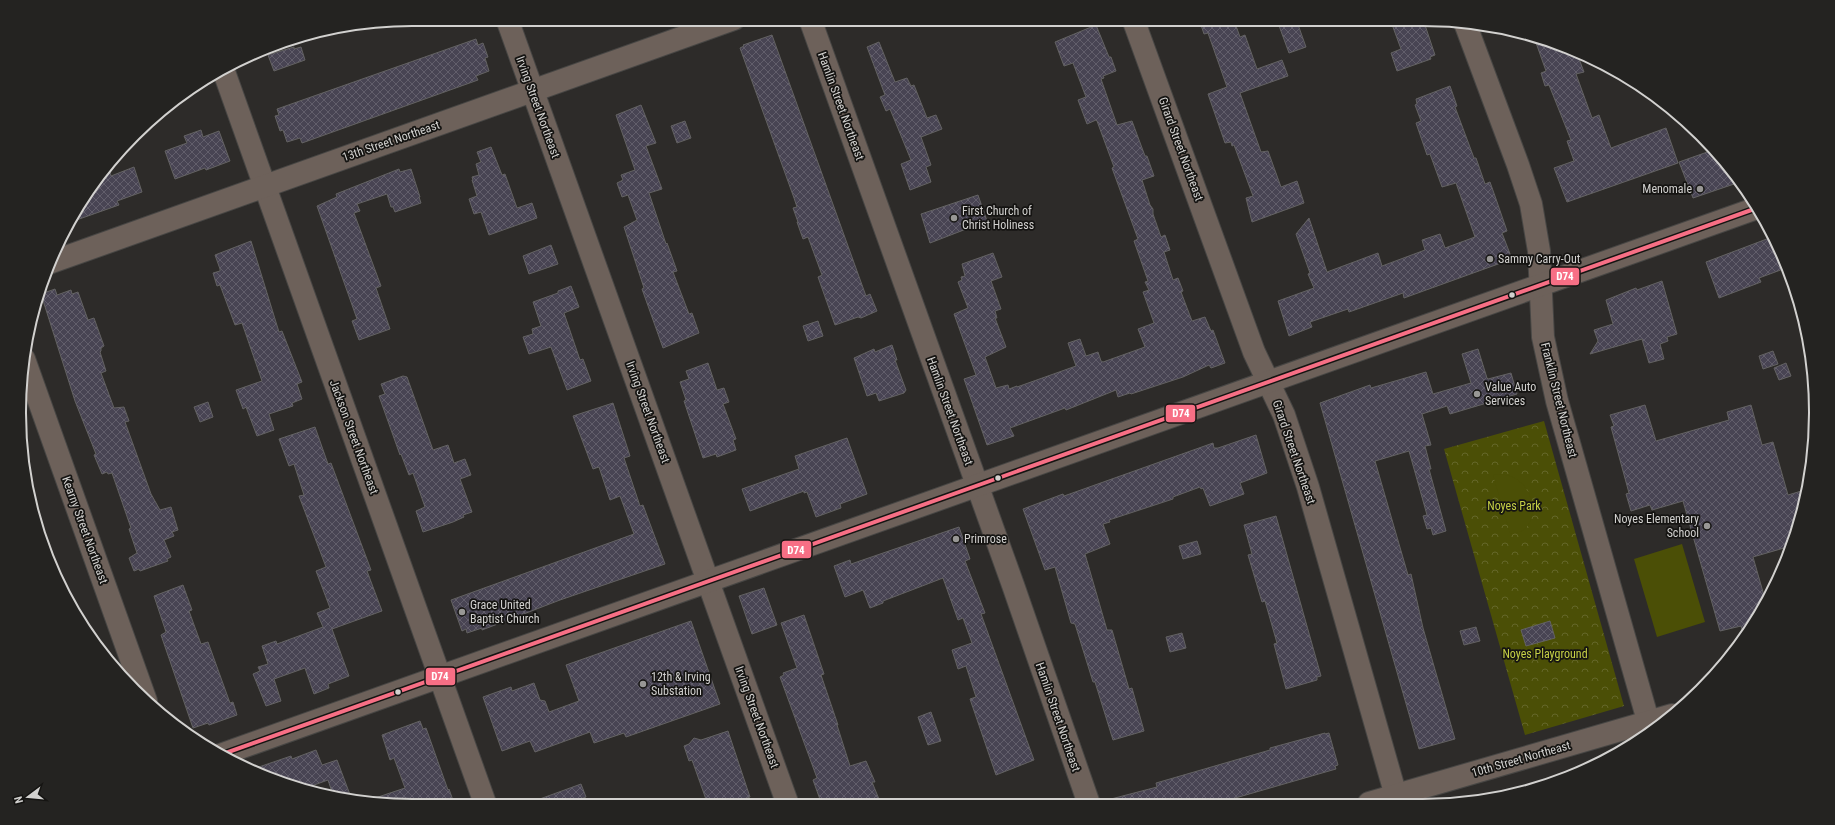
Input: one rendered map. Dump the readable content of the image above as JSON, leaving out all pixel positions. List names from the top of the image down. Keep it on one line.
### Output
{"streets":{"street":["Hamlin Street Northeast","Irving Street Northeast","13th Street Northeast","Girard Street Northeast","Franklin Street Northeast","Jackson Street Northeast","Kearny Street Northeast","10th Street Northeast"]},"crossings":[["Irving Street Northeast","13th Street Northeast"],["13th Street Northeast","Jackson Street Northeast"],["Girard Street Northeast","10th Street Northeast"]],"parks":["Noyes Park","Noyes Playground"],"places":["Menomale","First Church of Christ Holiness","Sammy Carry-Out","Value Auto Services","Noyes Elementary School","Primrose","Grace United Baptist Church","12th & Irving Substation"],"lines":["transit line D74"],"north":"left"}
